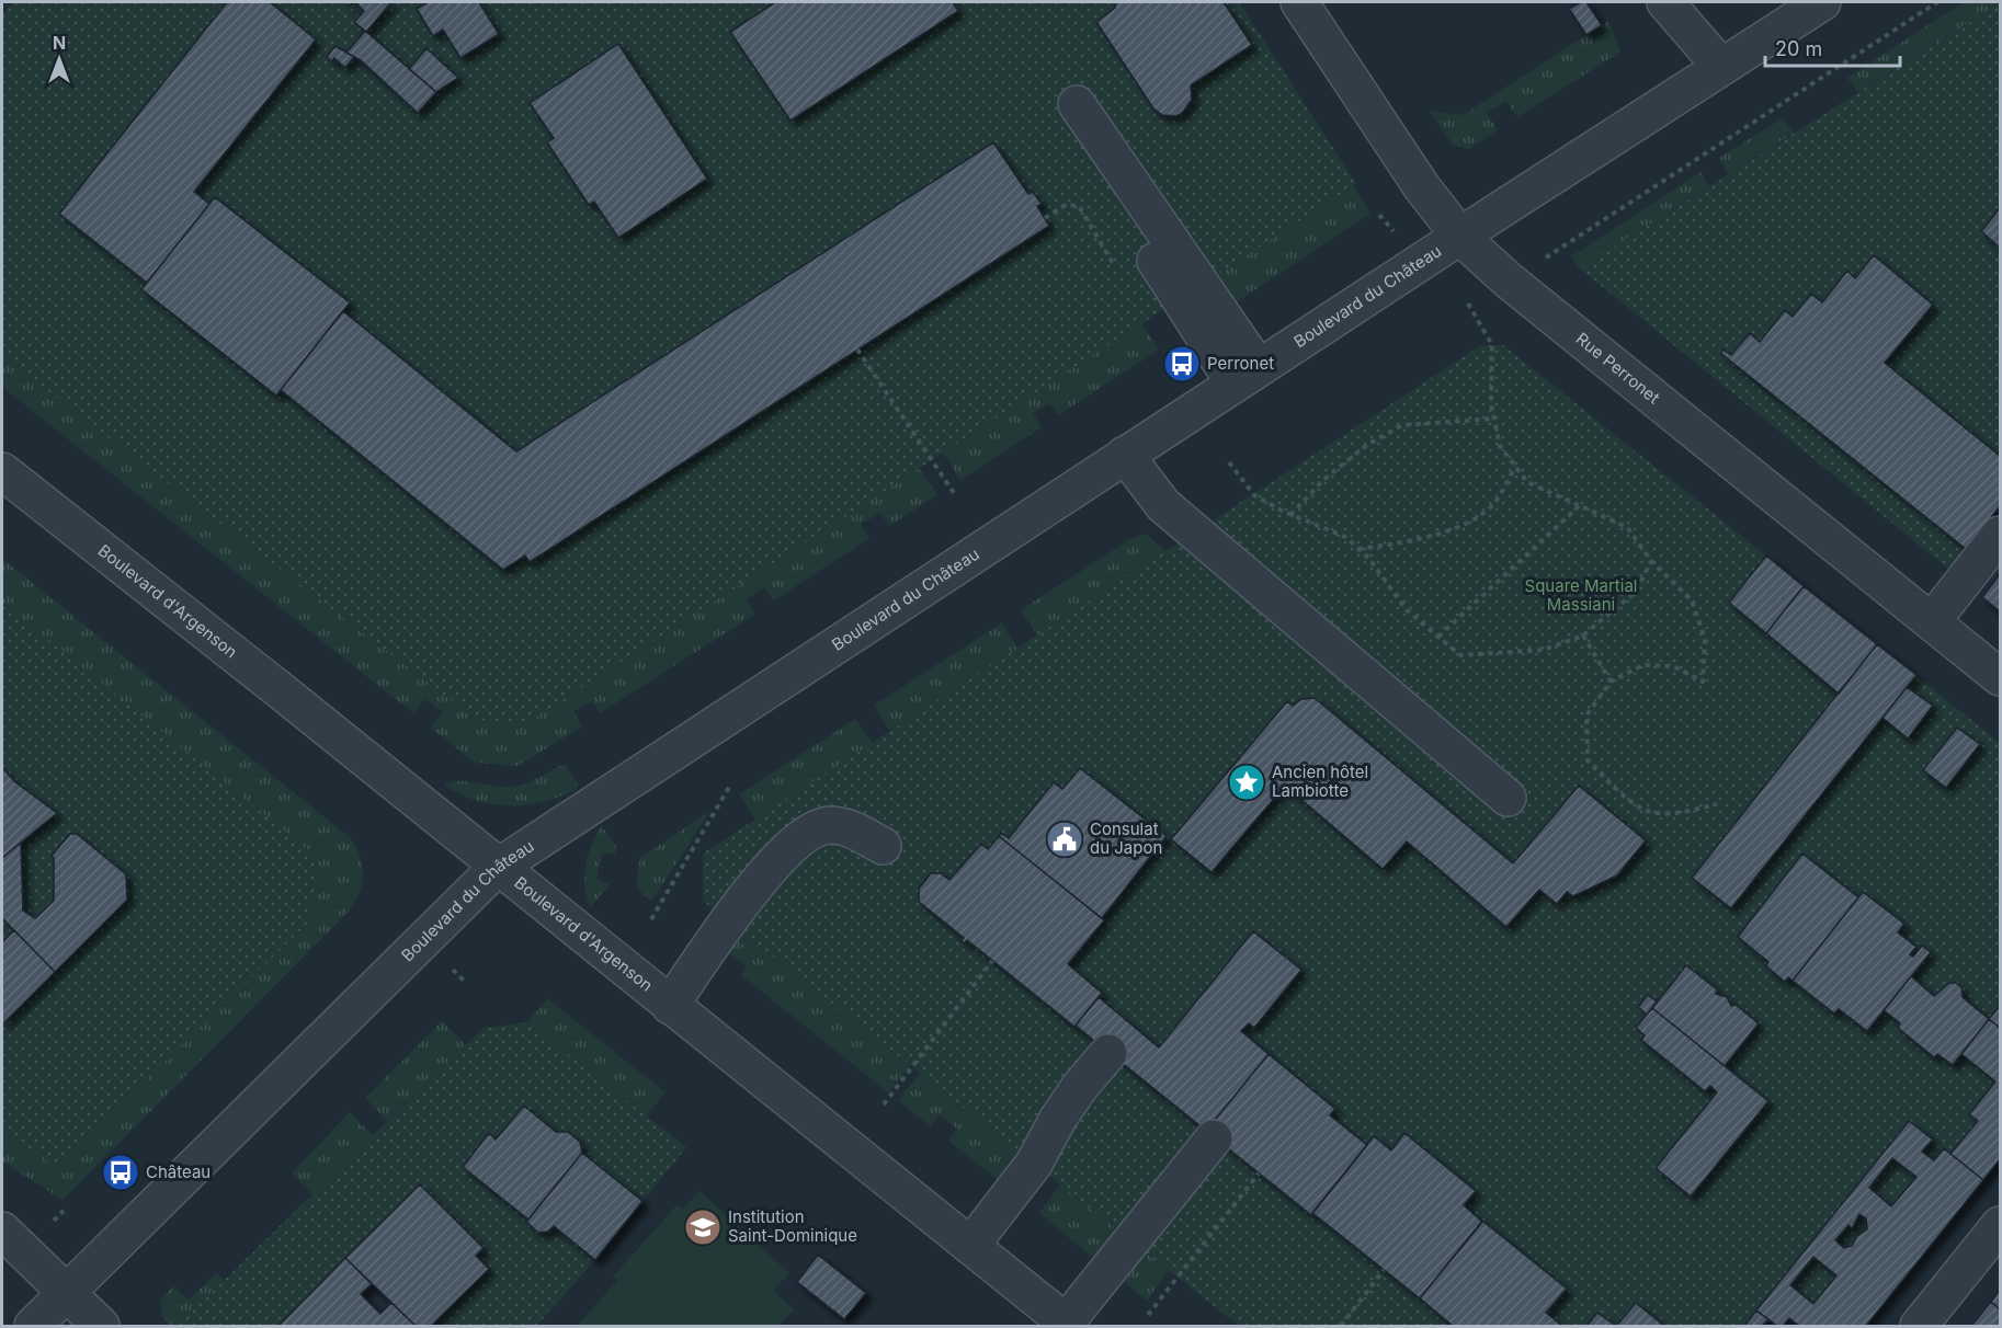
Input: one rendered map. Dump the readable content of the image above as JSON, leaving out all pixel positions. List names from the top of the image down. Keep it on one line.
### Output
{"streets":{"street":["Boulevard du Château","Rue Perronet","Boulevard d'Argenson"]},"crossings":[["Boulevard du Château","Rue Perronet"],["Boulevard du Château","Boulevard d'Argenson"]],"parks":["Square Martial Massiani"],"places":{"bus stop":["Perronet","Château"],"place":["Ancien hôtel Lambiotte"],"public building":["Consulat du Japon"],"school or university":["Institution Saint-Dominique"]},"scale_bar":"20 m","north":"top"}
